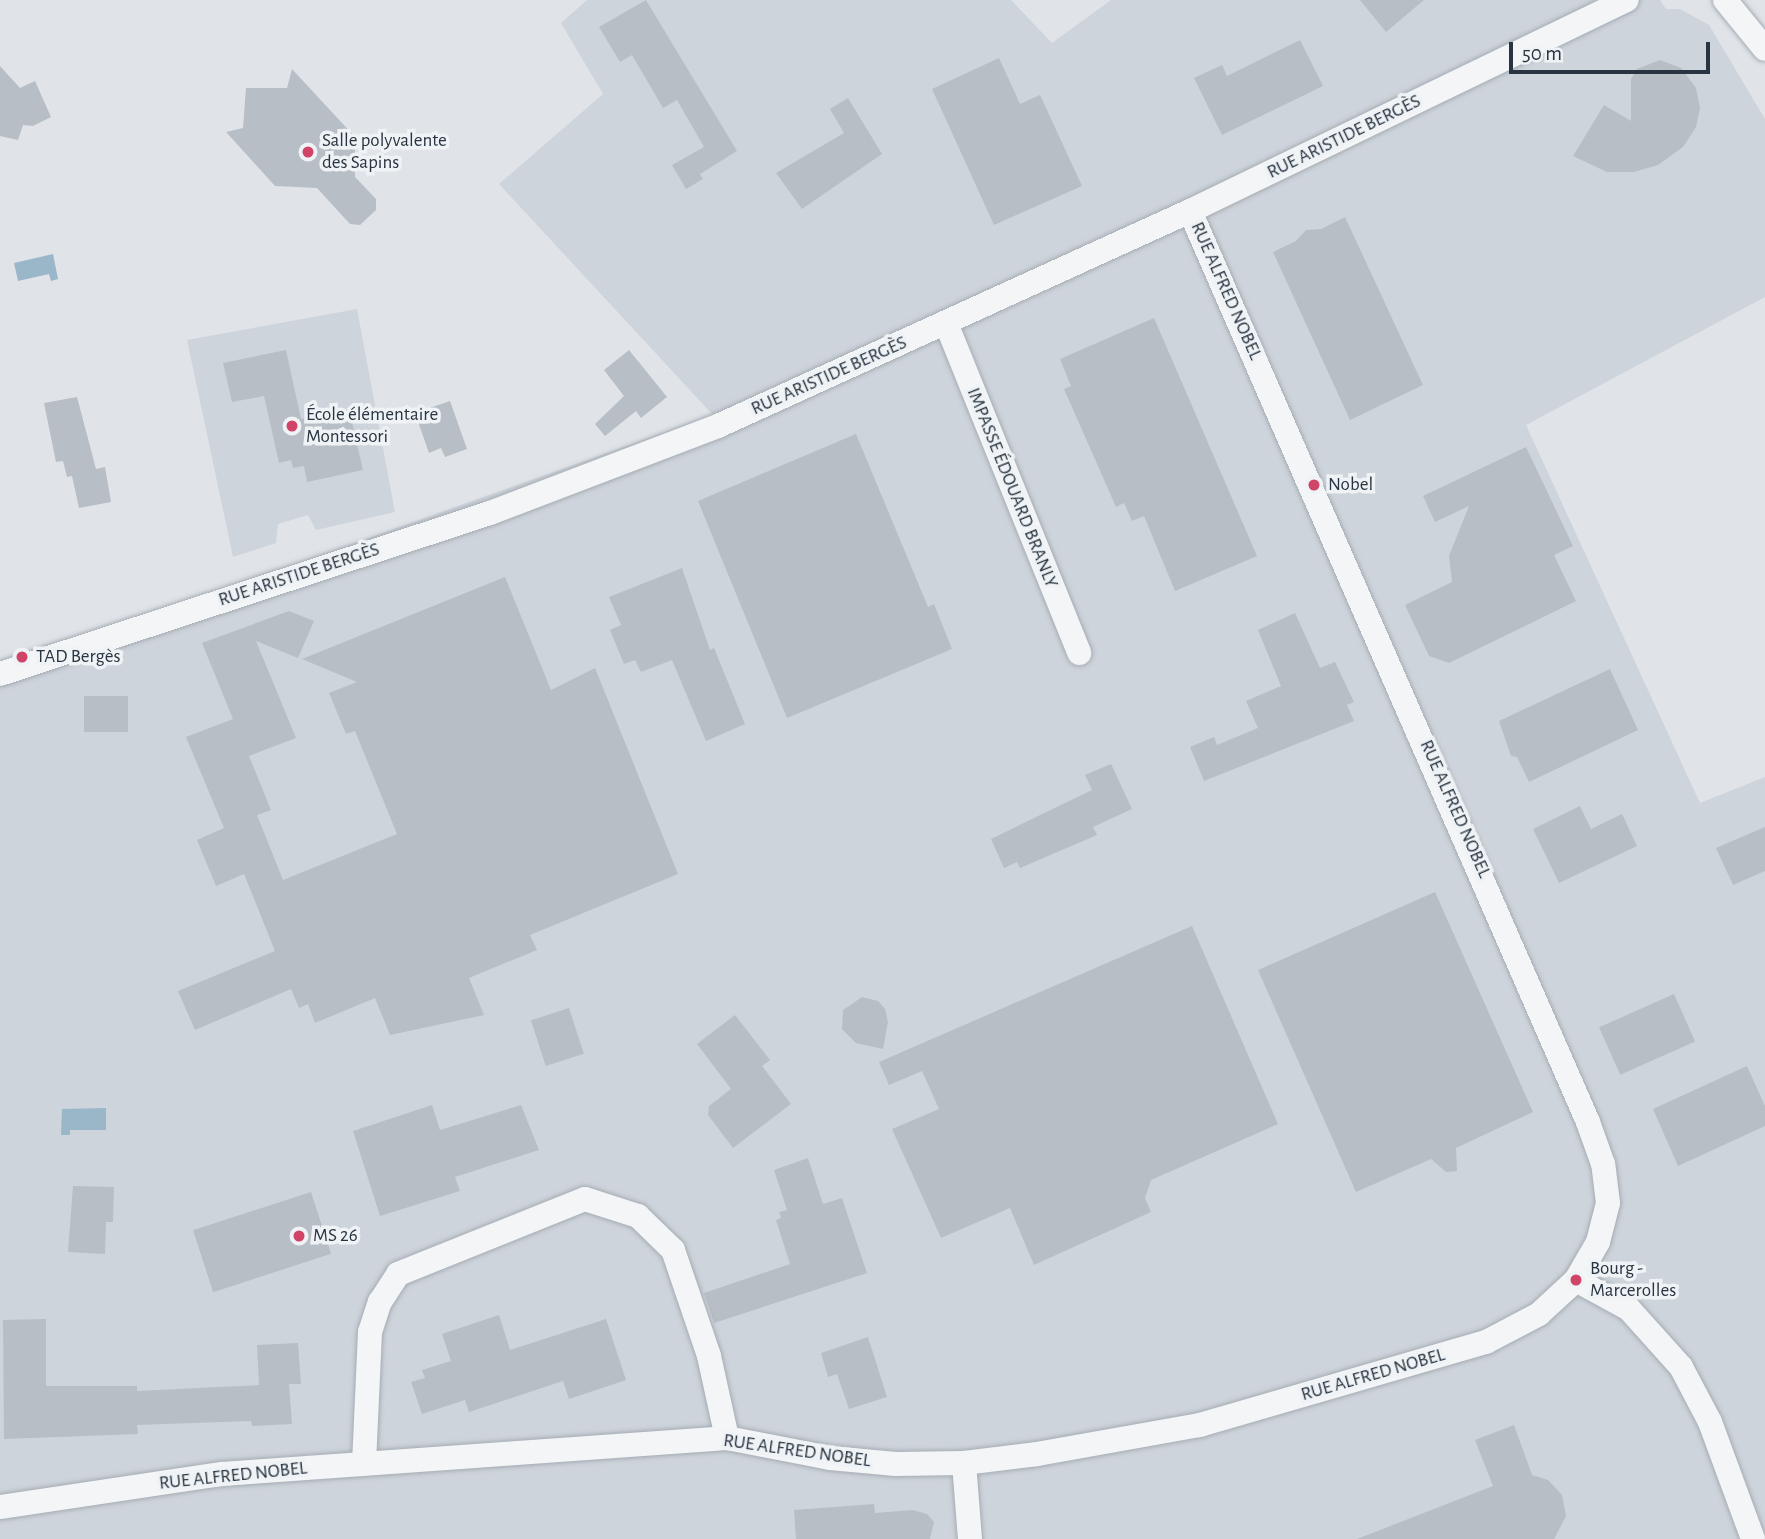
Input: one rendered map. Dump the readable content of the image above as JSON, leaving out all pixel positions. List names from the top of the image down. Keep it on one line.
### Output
{"streets":{"street":["RUE ARISTIDE BERGÈS","RUE ALFRED NOBEL","IMPASSE ÉDOUARD BRANLY"]},"crossings":[["RUE ARISTIDE BERGÈS","RUE ALFRED NOBEL"],["RUE ARISTIDE BERGÈS","IMPASSE ÉDOUARD BRANLY"]],"places":["Salle polyvalente des Sapins","École élémentaire Montessori","Nobel","TAD Bergès","MS 26","Bourg - Marcerolles"],"scale_bar":"50 m"}
